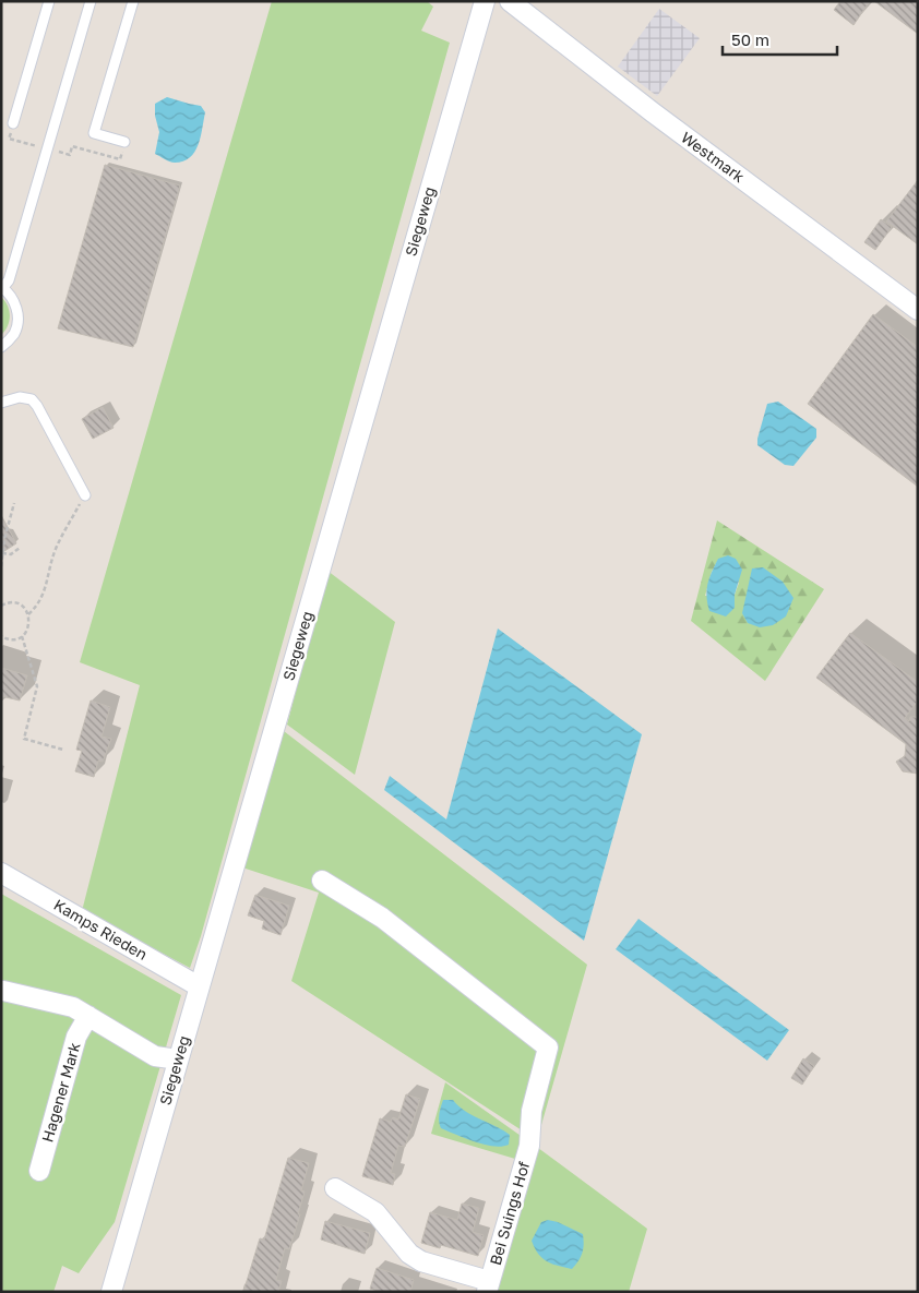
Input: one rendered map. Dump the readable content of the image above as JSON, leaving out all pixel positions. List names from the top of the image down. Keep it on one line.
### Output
{"streets":{"street":["Westmark","Siegeweg","Kamps Rieden","Hagener Mark","Bei Suings Hof"]},"crossings":[["Siegeweg","Kamps Rieden"]],"scale_bar":"50 m"}
